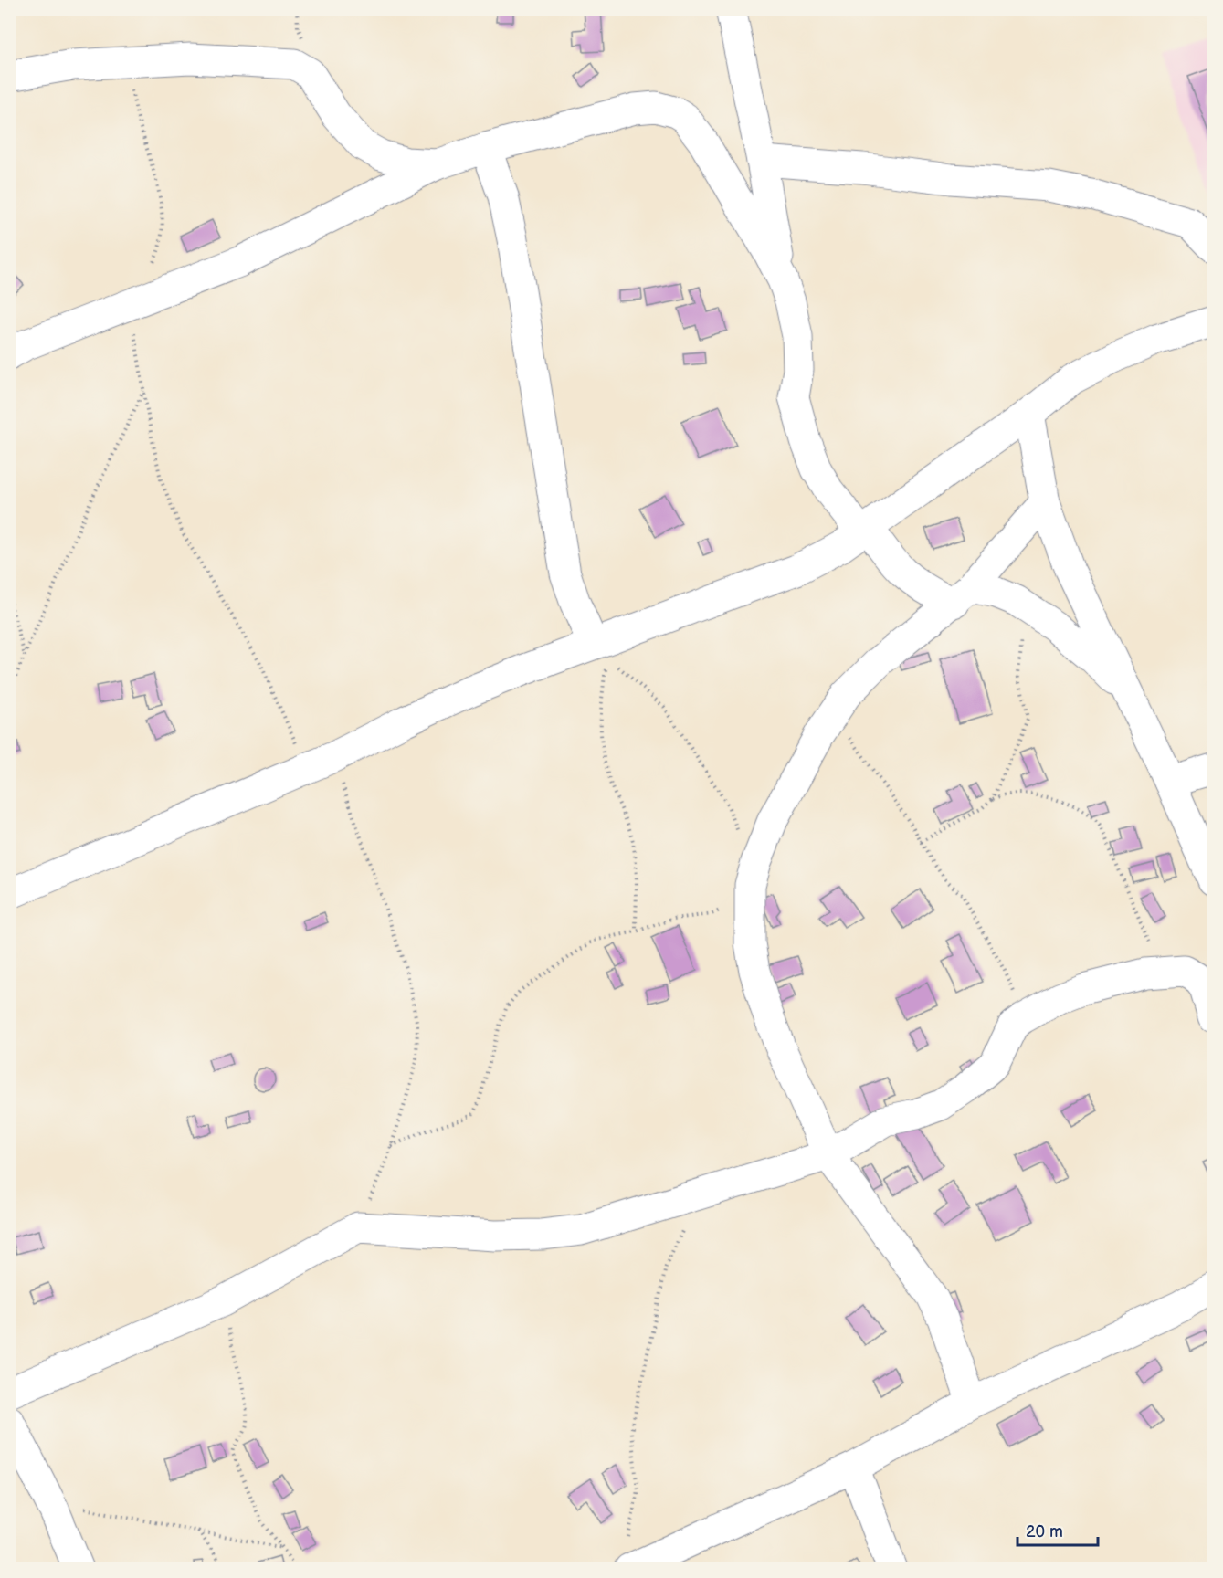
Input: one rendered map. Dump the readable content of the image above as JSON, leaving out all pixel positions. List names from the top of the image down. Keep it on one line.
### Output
{"scale_bar":"20 m"}
